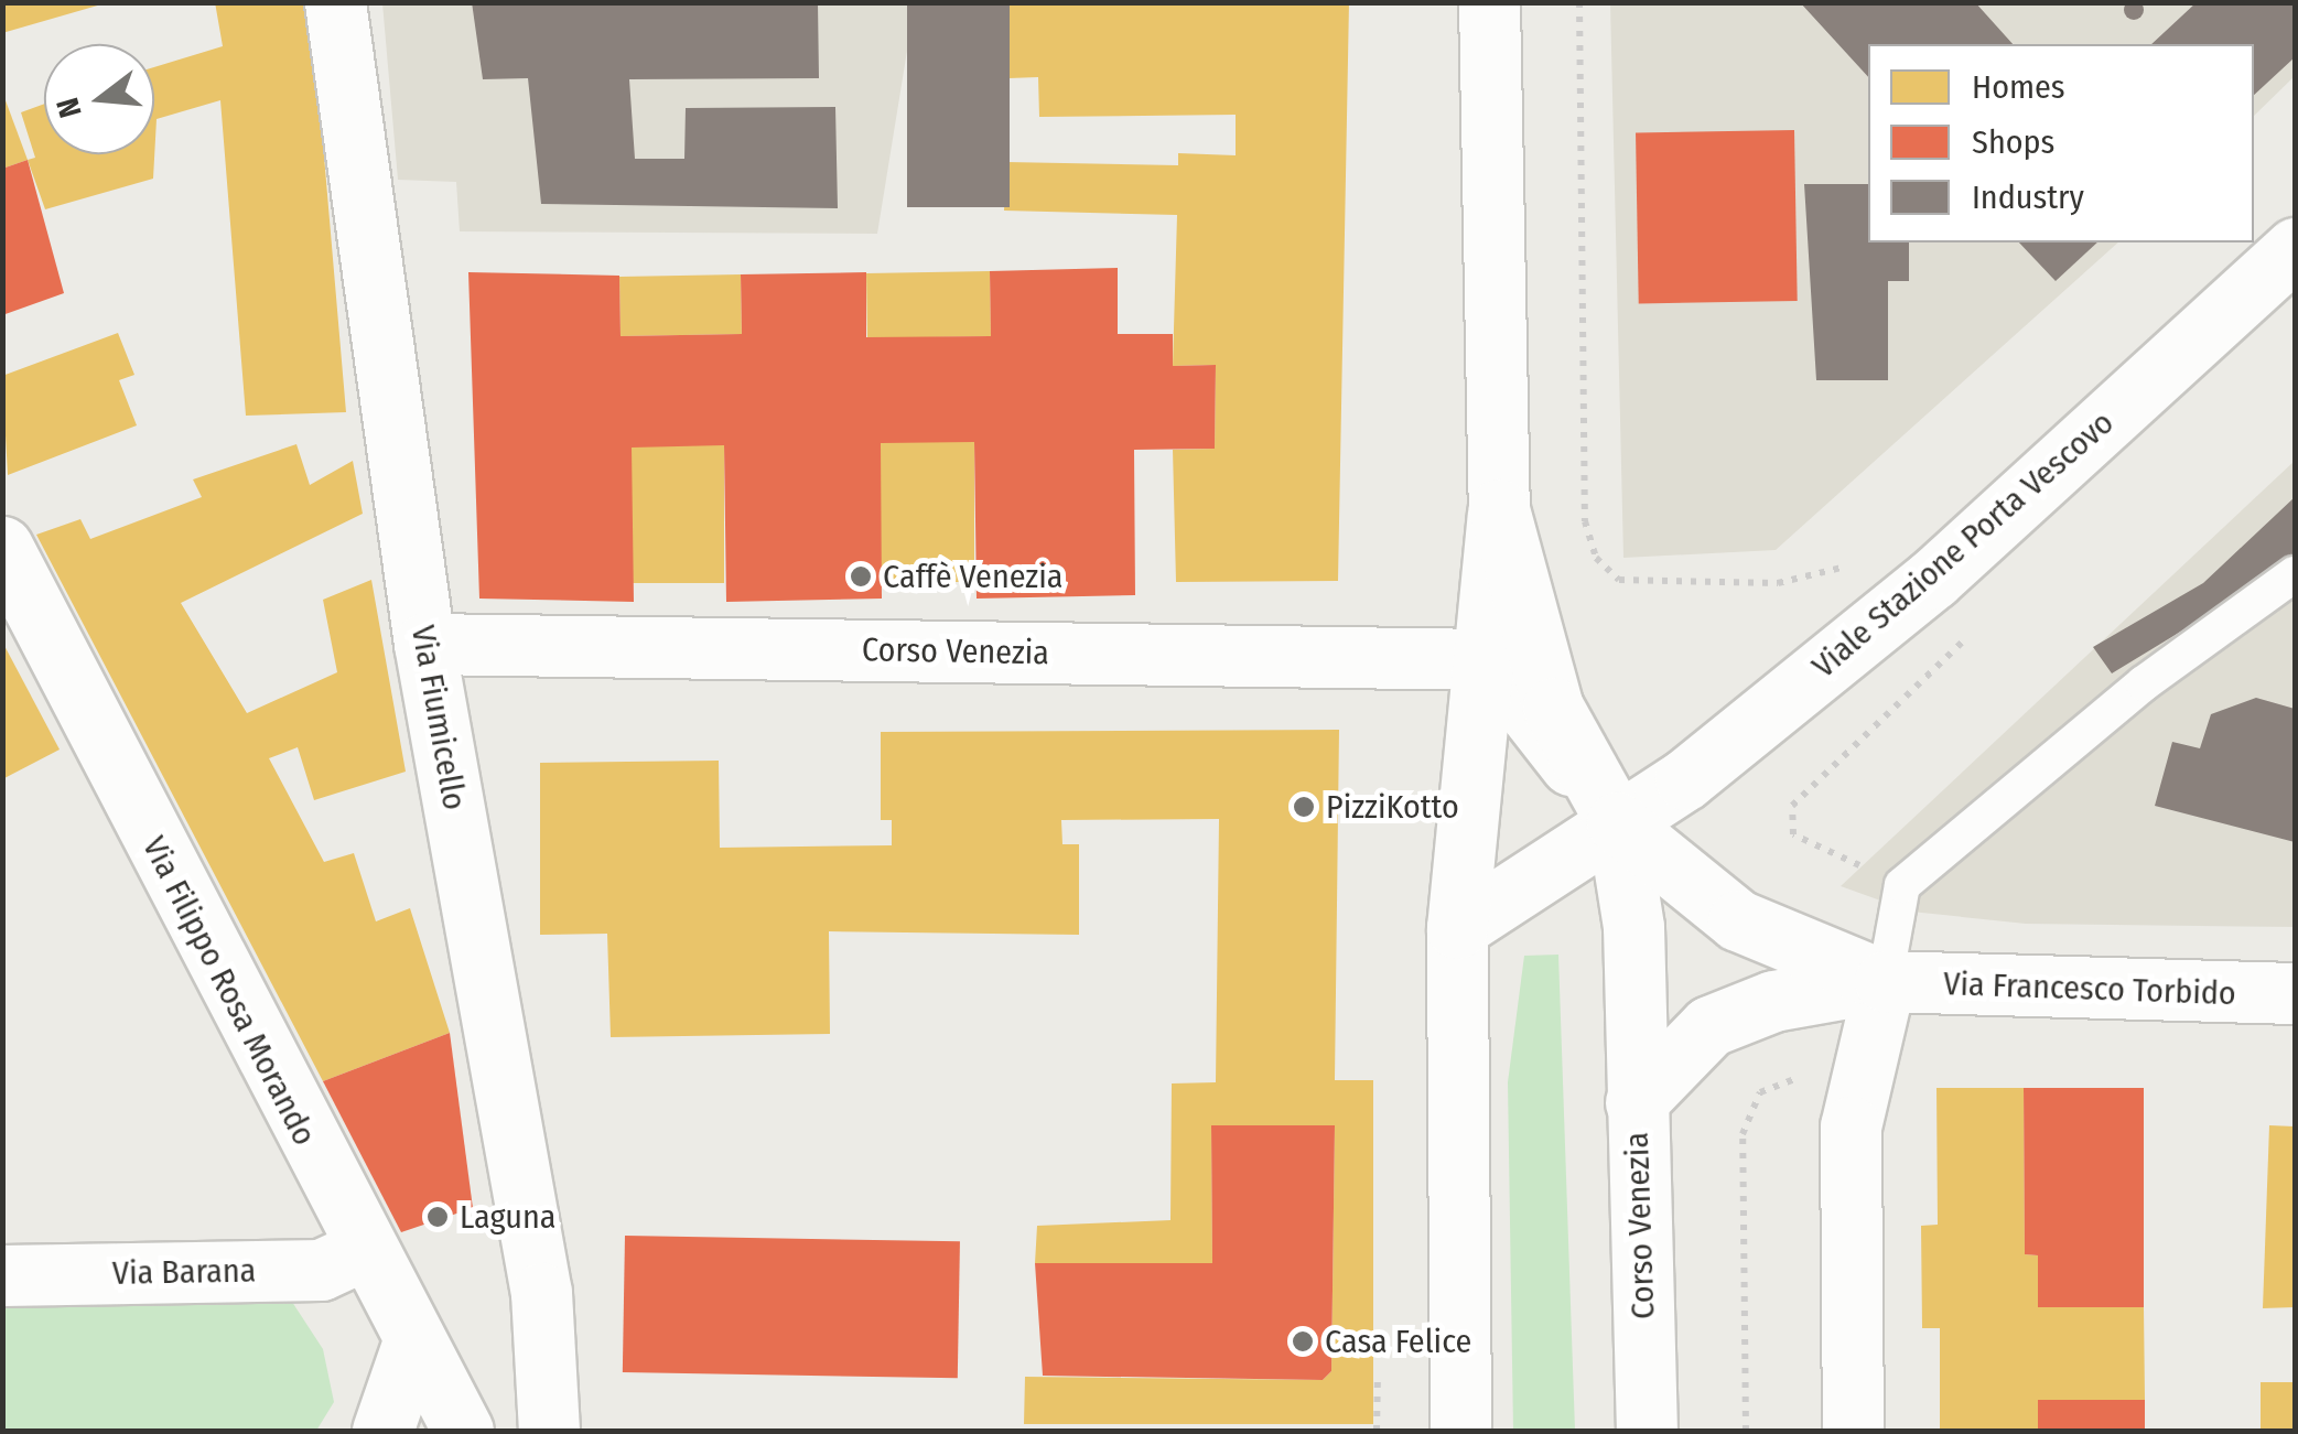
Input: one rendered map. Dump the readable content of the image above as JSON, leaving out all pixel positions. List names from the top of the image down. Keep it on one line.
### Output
{"streets":{"street":["Viale Stazione Porta Vescovo","Corso Venezia","Via Fiumicello","Via Francesco Torbido","Via Filippo Rosa Morando","Via Barana"]},"crossings":[["Viale Stazione Porta Vescovo","Corso Venezia"],["Viale Stazione Porta Vescovo","Via Francesco Torbido"],["Corso Venezia","Via Fiumicello"],["Corso Venezia","Via Francesco Torbido"],["Via Filippo Rosa Morando","Via Barana"]],"places":["Caffè Venezia","PizziKotto","Laguna","Casa Felice"],"legend":["Homes","Shops","Industry"],"north":"left"}
